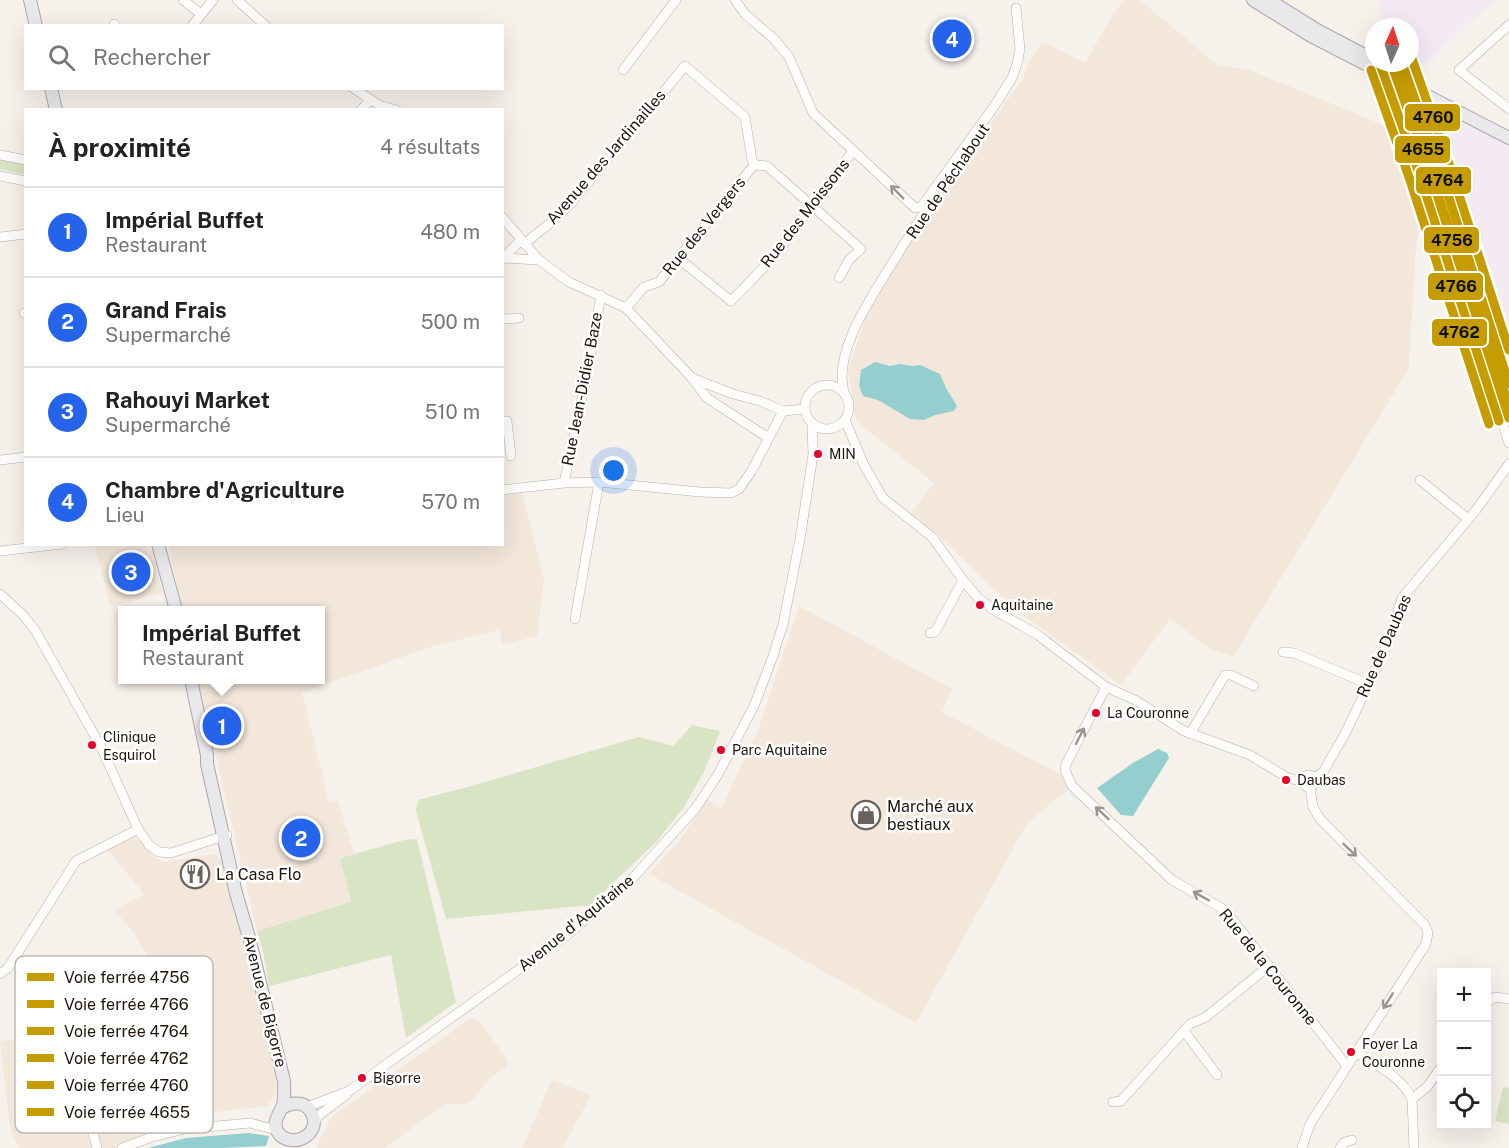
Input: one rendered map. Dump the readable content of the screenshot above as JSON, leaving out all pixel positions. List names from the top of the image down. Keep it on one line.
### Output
{"streets":{"main road":["Avenue de Bigorre"],"street":["Avenue des Jardinailles","Rue de Péchabout","Rue des Moissons","Rue des Vergers","Rue Jean-Didier Baze","Rue de Daubas","Avenue d'Aquitaine","Rue de la Couronne"]},"crossings":[["Avenue des Jardinailles","Rue des Vergers"],["Rue de Péchabout","Avenue d'Aquitaine"],["Rue des Moissons","Rue des Vergers"],["Avenue d'Aquitaine","Avenue de Bigorre"]],"one_way":["Rue de la Couronne"],"places":{"other":["MIN","Aquitaine","La Couronne","Clinique Esquirol","Parc Aquitaine","Daubas","Foyer La Couronne","Bigorre"],"shop":["Marché aux bestiaux"],"restaurant":["La Casa Flo"]},"lines":["rail line 4756","rail line 4766","rail line 4764","rail line 4762","rail line 4760","rail line 4655"],"legend":["Voie ferrée 4756","Voie ferrée 4766","Voie ferrée 4764","Voie ferrée 4762","Voie ferrée 4760","Voie ferrée 4655"],"north":"top","page":{"pins":["4","3","1","2"],"search":"Rechercher","heading":["À proximité","4 résultats"],"list":[{"mark":"1","name":"Impérial Buffet","note":"Restaurant","value":"480 m"},{"mark":"2","name":"Grand Frais","note":"Supermarché","value":"500 m"},{"mark":"3","name":"Rahouyi Market","note":"Supermarché","value":"510 m"},{"mark":"4","name":"Chambre d'Agriculture","note":"Lieu","value":"570 m"}],"popup":["Impérial Buffet","Restaurant"],"map_buttons":["+","−"]}}
